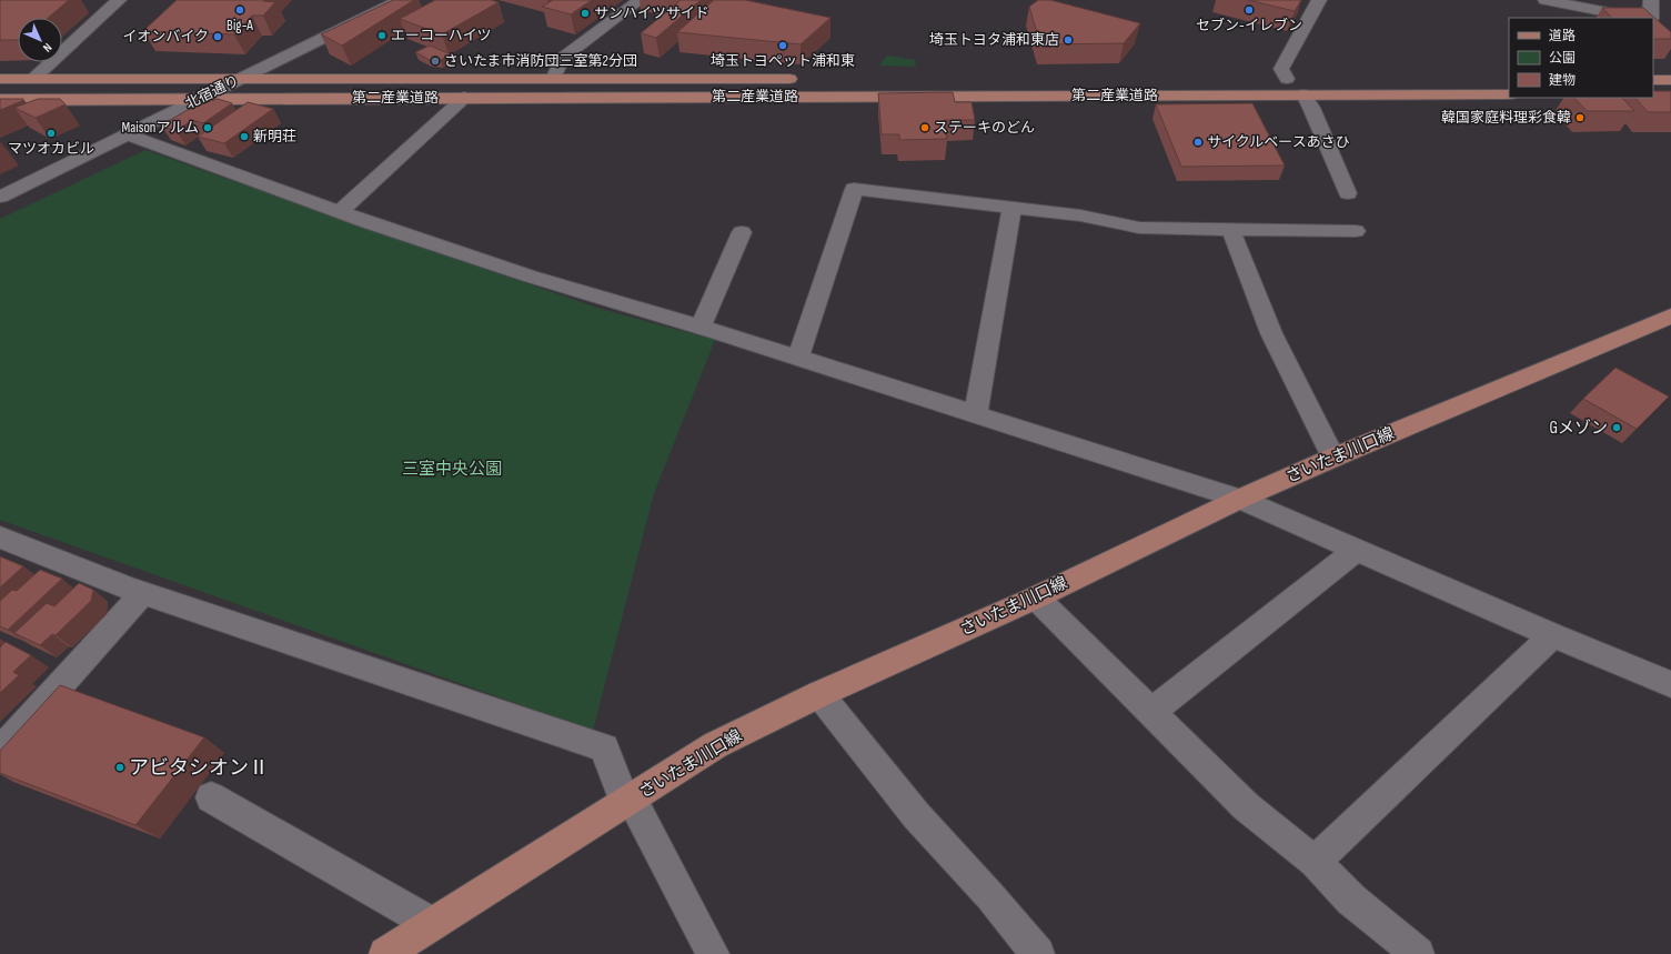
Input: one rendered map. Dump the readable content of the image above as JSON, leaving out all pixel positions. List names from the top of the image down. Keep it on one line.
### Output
{"streets":{"main road":["第二産業道路","さいたま川口線"],"street":["北宿通り"]},"crossings":[["北宿通り","第二産業道路"]],"parks":["三室中央公園"],"places":["Big-A","セブン-イレブン","サンハイツサイド","エーコーハイツ","イオンバイク","埼玉トヨタ浦和東店","埼玉トヨペット浦和東","さいたま市消防団三室第2分団","韓国家庭料理彩食韓","Maisonアルム","ステーキのどん","マツオカビル","新明荘","サイクルベースあさひ","Gメゾン","アビタシオンⅡ"],"legend":["道路","公園","建物"],"north":"bottom right"}
